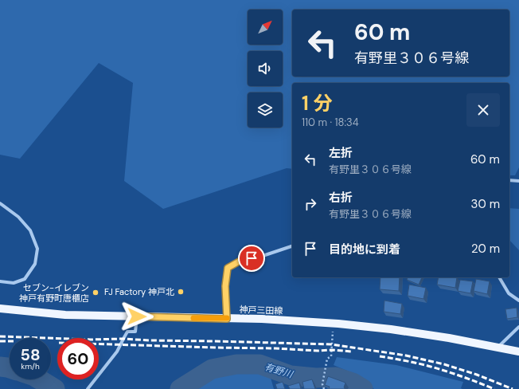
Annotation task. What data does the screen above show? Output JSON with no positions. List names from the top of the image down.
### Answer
{
  "streets": {
    "main road": ["神戸三田線"]
  },
  "water": ["有野川"],
  "places": ["FJ Factory 神戸北", "セブン-イレブン 神戸有野町唐櫃店"],
  "north": "top right",
  "page": {
    "turn": ["60 m", "有野里３０６号線"],
    "heading": ["1 分", "110 m · 18:34"],
    "list": [
      {
        "name": "左折",
        "note": "有野里３０６号線",
        "value": "60 m"
      },
      {
        "name": "右折",
        "note": "有野里３０６号線",
        "value": "30 m"
      },
      {
        "name": "目的地に到着",
        "value": "20 m"
      }
    ],
    "speed": "58 km/h",
    "limit": "60"
  }
}
